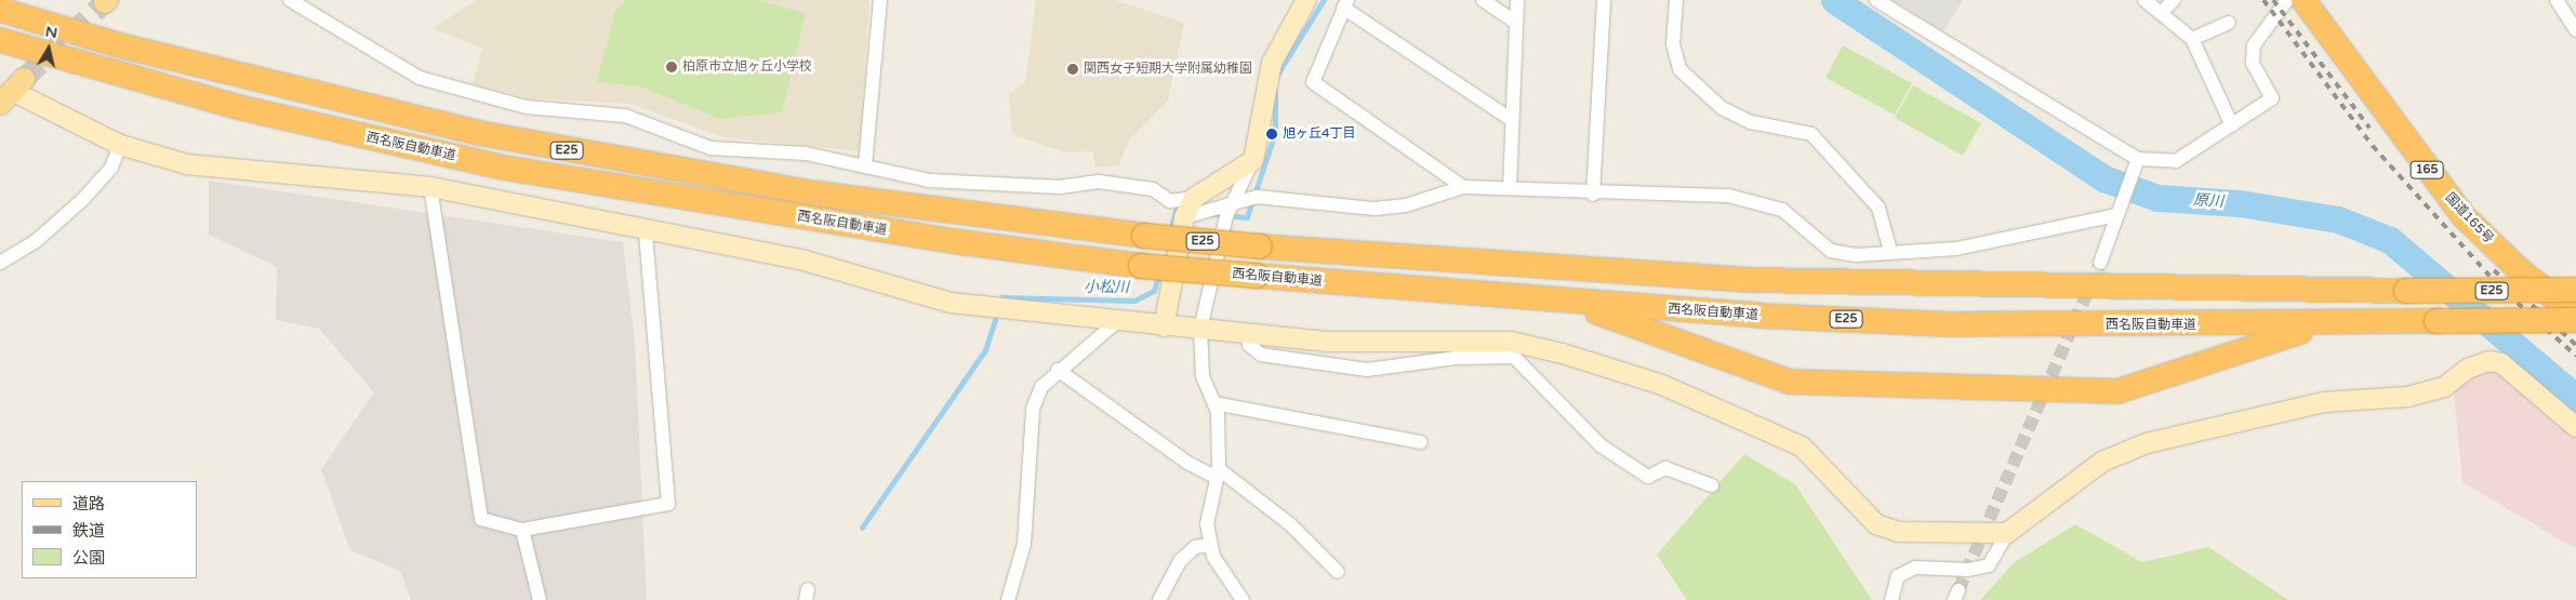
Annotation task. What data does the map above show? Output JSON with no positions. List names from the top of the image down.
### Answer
{
  "streets": {
    "highway": [
      "西名阪自動車道",
      "E25",
      "165",
      "国道165号"
    ]
  },
  "water": ["原川", "小松川"],
  "places": ["柏原市立旭ヶ丘小学校", "関西女子短期大学附属幼稚園", "旭ヶ丘4丁目"],
  "legend": ["道路", "鉄道", "公園"],
  "north": "top"
}
